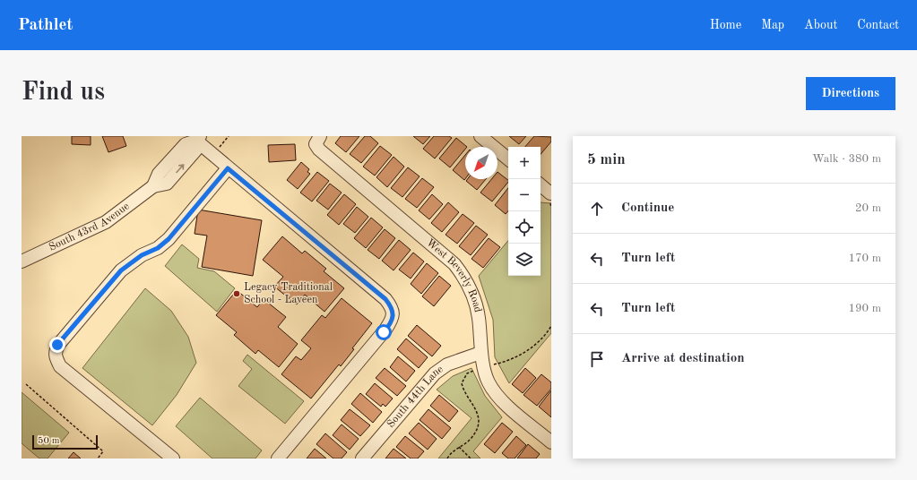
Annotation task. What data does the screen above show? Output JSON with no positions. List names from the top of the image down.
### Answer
{
  "streets": {
    "street": ["South 43rd Avenue", "West Beverly Road", "South 44th Lane"]
  },
  "crossings": [
    ["West Beverly Road", "South 44th Lane"]
  ],
  "places": ["Legacy Traditional School - Laveen"],
  "scale_bar": "50 m",
  "north": "bottom left",
  "page": {
    "header": "Pathlet",
    "nav": [
      "Home",
      "Map",
      "About",
      "Contact"
    ],
    "buttons": "Directions",
    "title": "Find us",
    "heading": ["5 min", "Walk · 380 m"],
    "map_buttons": ["+", "−"],
    "list": [
      ["Continue", "20 m"],
      ["Turn left", "170 m"],
      ["Turn left", "190 m"],
      "Arrive at destination"
    ],
    "scale": "50 m"
  }
}
